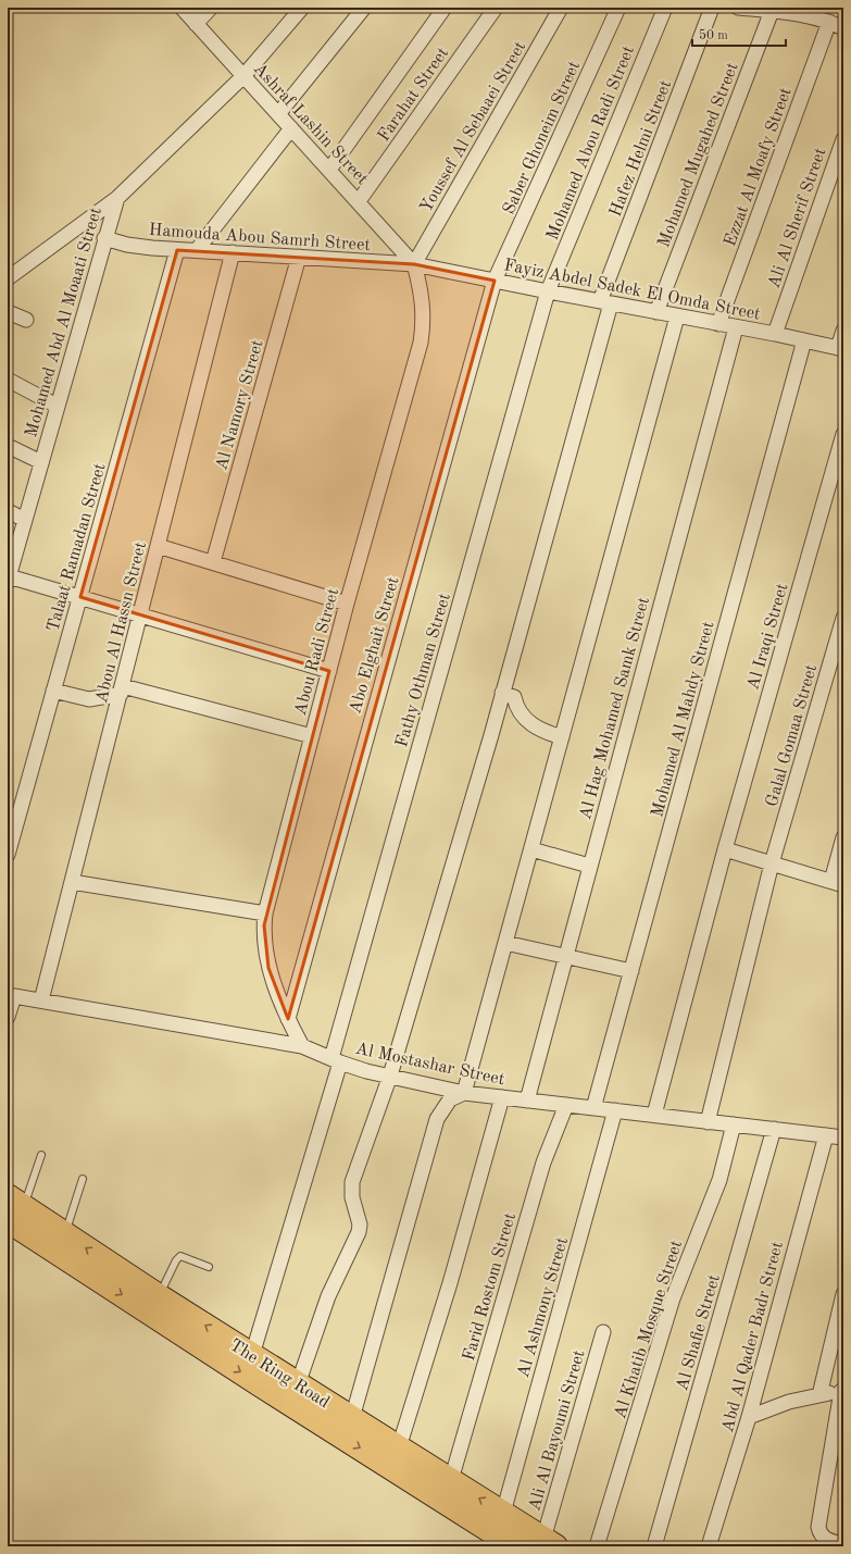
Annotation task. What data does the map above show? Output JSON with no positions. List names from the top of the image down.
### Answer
{
  "streets": {
    "highway": ["The Ring Road"],
    "street": [
      "Farahat Street",
      "Ashraf Lashin Street",
      "Youssef Al Sebaaei Street",
      "Saber Ghoneim Street",
      "Mohamed Abou Radi Street",
      "Hafez Helmi Street",
      "Mohamed Mugahed Street",
      "Ezzat Al Moafy Street",
      "Ali Al Sherif Street",
      "Hamouda Abou Samrh Street",
      "Fayiz Abdel Sadek El Omda Street",
      "Mohamed Abd Al Moaati Street",
      "Al Namory Street",
      "Talaat Ramadan Street",
      "Abou Al Hassn Street",
      "Al Iraqi Street",
      "Abo Elghait Street",
      "Abou Radi Street",
      "Fathy Othman Street",
      "Al Hag Mohamed Samk Street",
      "Mohamed Al Mahdy Street",
      "Galal Gomaa Street",
      "Al Mostashar Street",
      "Farid Rostom Street",
      "Al Ashmony Street",
      "Al Khatib Mosque Street",
      "Al Shafie Street",
      "Abd Al Qader Badr Street",
      "Ali Al Bayoumi Street"
    ]
  },
  "crossings": [
    ["Farahat Street", "Ashraf Lashin Street"],
    ["Ashraf Lashin Street", "Youssef Al Sebaaei Street"],
    ["Ashraf Lashin Street", "Hamouda Abou Samrh Street"],
    ["Ashraf Lashin Street", "Fayiz Abdel Sadek El Omda Street"],
    ["Ashraf Lashin Street", "Abou Radi Street"],
    ["Youssef Al Sebaaei Street", "Hamouda Abou Samrh Street"],
    ["Youssef Al Sebaaei Street", "Fayiz Abdel Sadek El Omda Street"],
    ["Youssef Al Sebaaei Street", "Abou Radi Street"],
    ["Saber Ghoneim Street", "Fayiz Abdel Sadek El Omda Street"],
    ["Saber Ghoneim Street", "Abo Elghait Street"],
    ["Mohamed Abou Radi Street", "Fayiz Abdel Sadek El Omda Street"],
    ["Mohamed Abou Radi Street", "Fathy Othman Street"],
    ["Hafez Helmi Street", "Fayiz Abdel Sadek El Omda Street"],
    ["Hafez Helmi Street", "Al Mostashar Street"],
    ["Hafez Helmi Street", "The Ring Road"],
    ["Mohamed Mugahed Street", "Fayiz Abdel Sadek El Omda Street"],
    ["Ezzat Al Moafy Street", "Fayiz Abdel Sadek El Omda Street"],
    ["Ali Al Sherif Street", "Fayiz Abdel Sadek El Omda Street"],
    ["Hamouda Abou Samrh Street", "Fayiz Abdel Sadek El Omda Street"],
    ["Hamouda Abou Samrh Street", "Mohamed Abd Al Moaati Street"],
    ["Hamouda Abou Samrh Street", "Al Namory Street"],
    ["Hamouda Abou Samrh Street", "Talaat Ramadan Street"],
    ["Hamouda Abou Samrh Street", "Abou Al Hassn Street"],
    ["Hamouda Abou Samrh Street", "Abou Radi Street"],
    ["Fayiz Abdel Sadek El Omda Street", "Abo Elghait Street"],
    ["Fayiz Abdel Sadek El Omda Street", "Abou Radi Street"],
    ["Fayiz Abdel Sadek El Omda Street", "Fathy Othman Street"],
    ["Fayiz Abdel Sadek El Omda Street", "Al Hag Mohamed Samk Street"],
    ["Fayiz Abdel Sadek El Omda Street", "Mohamed Al Mahdy Street"],
    ["Abou Al Hassn Street", "Al Mostashar Street"],
    ["Al Iraqi Street", "Al Mostashar Street"],
    ["Abo Elghait Street", "Abou Radi Street"],
    ["Abou Radi Street", "Al Mostashar Street"],
    ["Fathy Othman Street", "Al Mostashar Street"],
    ["Fathy Othman Street", "The Ring Road"],
    ["Al Hag Mohamed Samk Street", "Al Mostashar Street"],
    ["Mohamed Al Mahdy Street", "Al Mostashar Street"],
    ["Galal Gomaa Street", "Al Mostashar Street"],
    ["Al Mostashar Street", "Farid Rostom Street"],
    ["Al Mostashar Street", "Al Ashmony Street"],
    ["Al Mostashar Street", "Al Khatib Mosque Street"],
    ["Al Mostashar Street", "Al Shafie Street"],
    ["Al Mostashar Street", "Abd Al Qader Badr Street"],
    ["Farid Rostom Street", "The Ring Road"],
    ["Al Ashmony Street", "The Ring Road"],
    ["The Ring Road", "Ali Al Bayoumi Street"]
  ],
  "scale_bar": "50 m"
}
